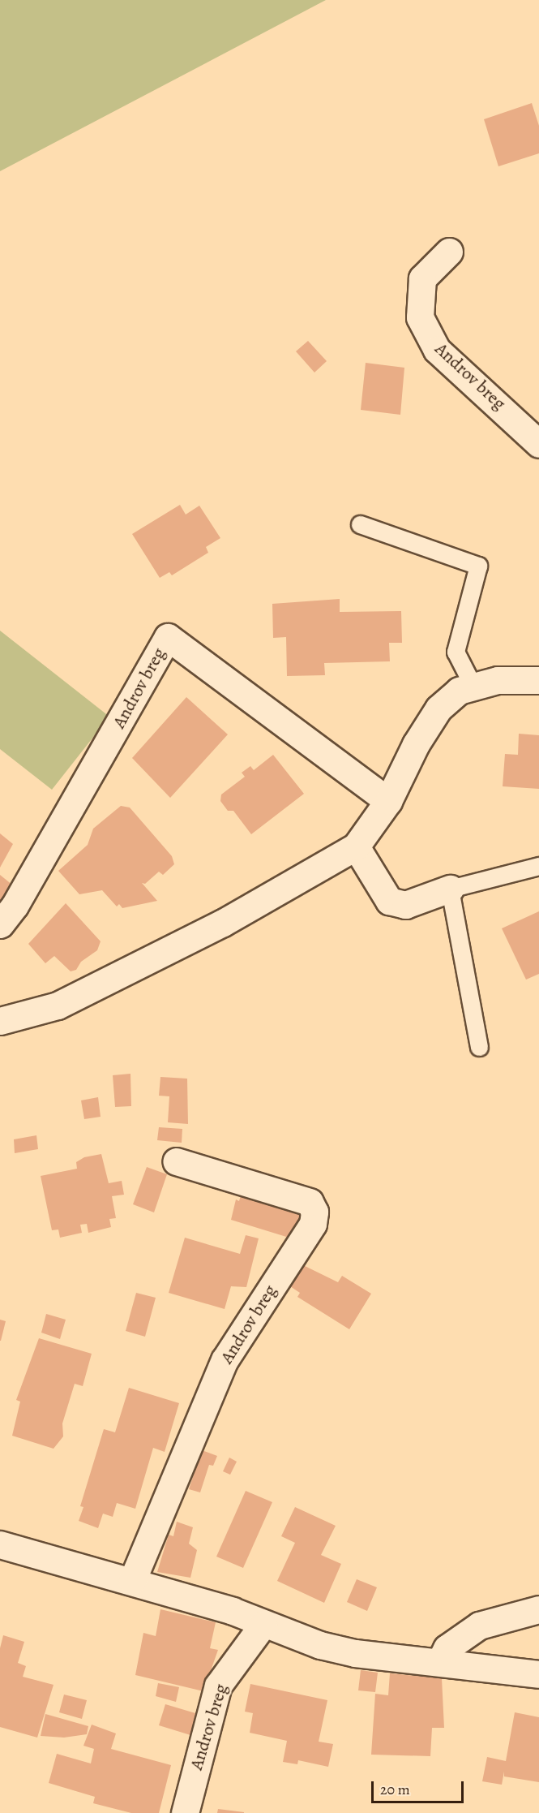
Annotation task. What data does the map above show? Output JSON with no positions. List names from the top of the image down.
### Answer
{
  "streets": {
    "street": ["Androv breg"]
  },
  "scale_bar": "20 m"
}
